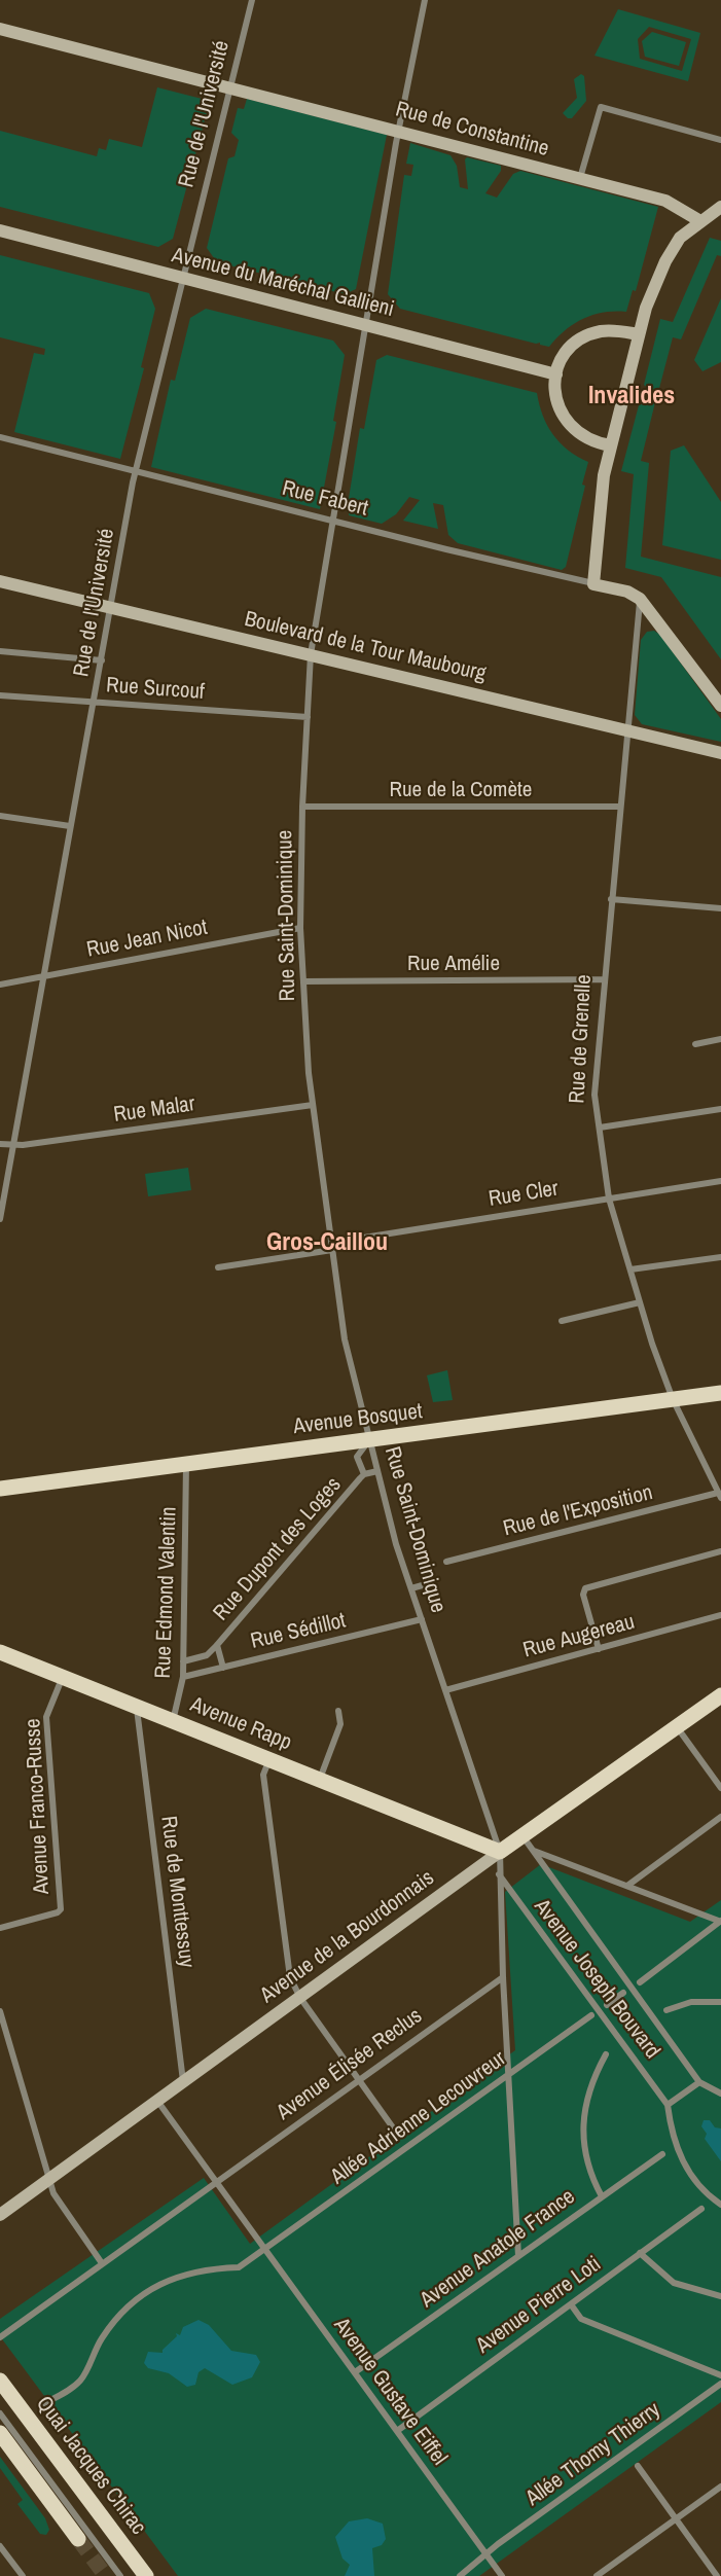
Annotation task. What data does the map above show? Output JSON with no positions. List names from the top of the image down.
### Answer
{
  "streets": {
    "main road": [
      "Rue de Constantine",
      "Avenue du Maréchal Gallieni",
      "Rue Fabert",
      "Boulevard de la Tour Maubourg",
      "Avenue Bosquet",
      "Avenue Rapp",
      "Avenue de la Bourdonnais",
      "Quai Jacques Chirac"
    ],
    "street": [
      "Rue de l'Université",
      "Rue Surcouf",
      "Rue de la Comète",
      "Rue Saint-Dominique",
      "Rue Jean Nicot",
      "Rue Amélie",
      "Rue de Grenelle",
      "Rue Malar",
      "Rue Cler",
      "Rue de l'Exposition",
      "Rue Dupont des Loges",
      "Rue Edmond Valentin",
      "Rue Sédillot",
      "Rue Augereau",
      "Avenue Franco-Russe",
      "Rue de Monttessuy",
      "Avenue Joseph Bouvard",
      "Avenue Élisée Reclus",
      "Allée Adrienne Lecouvreur",
      "Avenue Anatole France",
      "Avenue Pierre Loti",
      "Avenue Gustave Eiffel",
      "Allée Thomy Thierry"
    ]
  },
  "crossings": [
    ["Rue de l'Université", "Rue de Constantine"],
    ["Rue de l'Université", "Avenue du Maréchal Gallieni"],
    ["Rue de l'Université", "Rue Fabert"],
    ["Rue de l'Université", "Boulevard de la Tour Maubourg"],
    ["Rue de l'Université", "Rue Surcouf"],
    ["Rue de l'Université", "Rue Jean Nicot"],
    ["Rue de l'Université", "Rue Malar"],
    ["Rue de Constantine", "Rue Saint-Dominique"],
    ["Avenue du Maréchal Gallieni", "Rue Saint-Dominique"],
    ["Rue Fabert", "Rue Saint-Dominique"],
    ["Rue Fabert", "Rue de Grenelle"],
    ["Boulevard de la Tour Maubourg", "Rue Saint-Dominique"],
    ["Boulevard de la Tour Maubourg", "Rue de Grenelle"],
    ["Rue Surcouf", "Rue Saint-Dominique"],
    ["Rue de la Comète", "Rue Saint-Dominique"],
    ["Rue de la Comète", "Rue de Grenelle"],
    ["Rue Saint-Dominique", "Rue Jean Nicot"],
    ["Rue Saint-Dominique", "Rue Amélie"],
    ["Rue Saint-Dominique", "Rue Malar"],
    ["Rue Saint-Dominique", "Rue Cler"],
    ["Rue Saint-Dominique", "Avenue Bosquet"],
    ["Rue Saint-Dominique", "Rue Dupont des Loges"],
    ["Rue Saint-Dominique", "Rue Sédillot"],
    ["Rue Saint-Dominique", "Rue Augereau"],
    ["Rue Saint-Dominique", "Avenue Rapp"],
    ["Rue Saint-Dominique", "Avenue de la Bourdonnais"],
    ["Rue Amélie", "Rue de Grenelle"],
    ["Rue de Grenelle", "Rue Cler"],
    ["Rue de Grenelle", "Avenue Bosquet"],
    ["Rue de Grenelle", "Rue de l'Exposition"],
    ["Avenue Bosquet", "Rue Dupont des Loges"],
    ["Avenue Bosquet", "Rue Edmond Valentin"],
    ["Rue Edmond Valentin", "Rue Sédillot"],
    ["Rue Edmond Valentin", "Avenue Rapp"],
    ["Avenue Rapp", "Avenue Franco-Russe"],
    ["Avenue Rapp", "Rue de Monttessuy"],
    ["Avenue Rapp", "Avenue de la Bourdonnais"],
    ["Rue de Monttessuy", "Avenue de la Bourdonnais"],
    ["Avenue de la Bourdonnais", "Avenue Joseph Bouvard"],
    ["Avenue de la Bourdonnais", "Avenue Gustave Eiffel"],
    ["Avenue Élisée Reclus", "Avenue Gustave Eiffel"],
    ["Allée Adrienne Lecouvreur", "Avenue Gustave Eiffel"],
    ["Avenue Anatole France", "Avenue Gustave Eiffel"],
    ["Avenue Pierre Loti", "Avenue Gustave Eiffel"],
    ["Avenue Gustave Eiffel", "Allée Thomy Thierry"]
  ],
  "districts": ["Invalides", "Gros-Caillou"]
}
